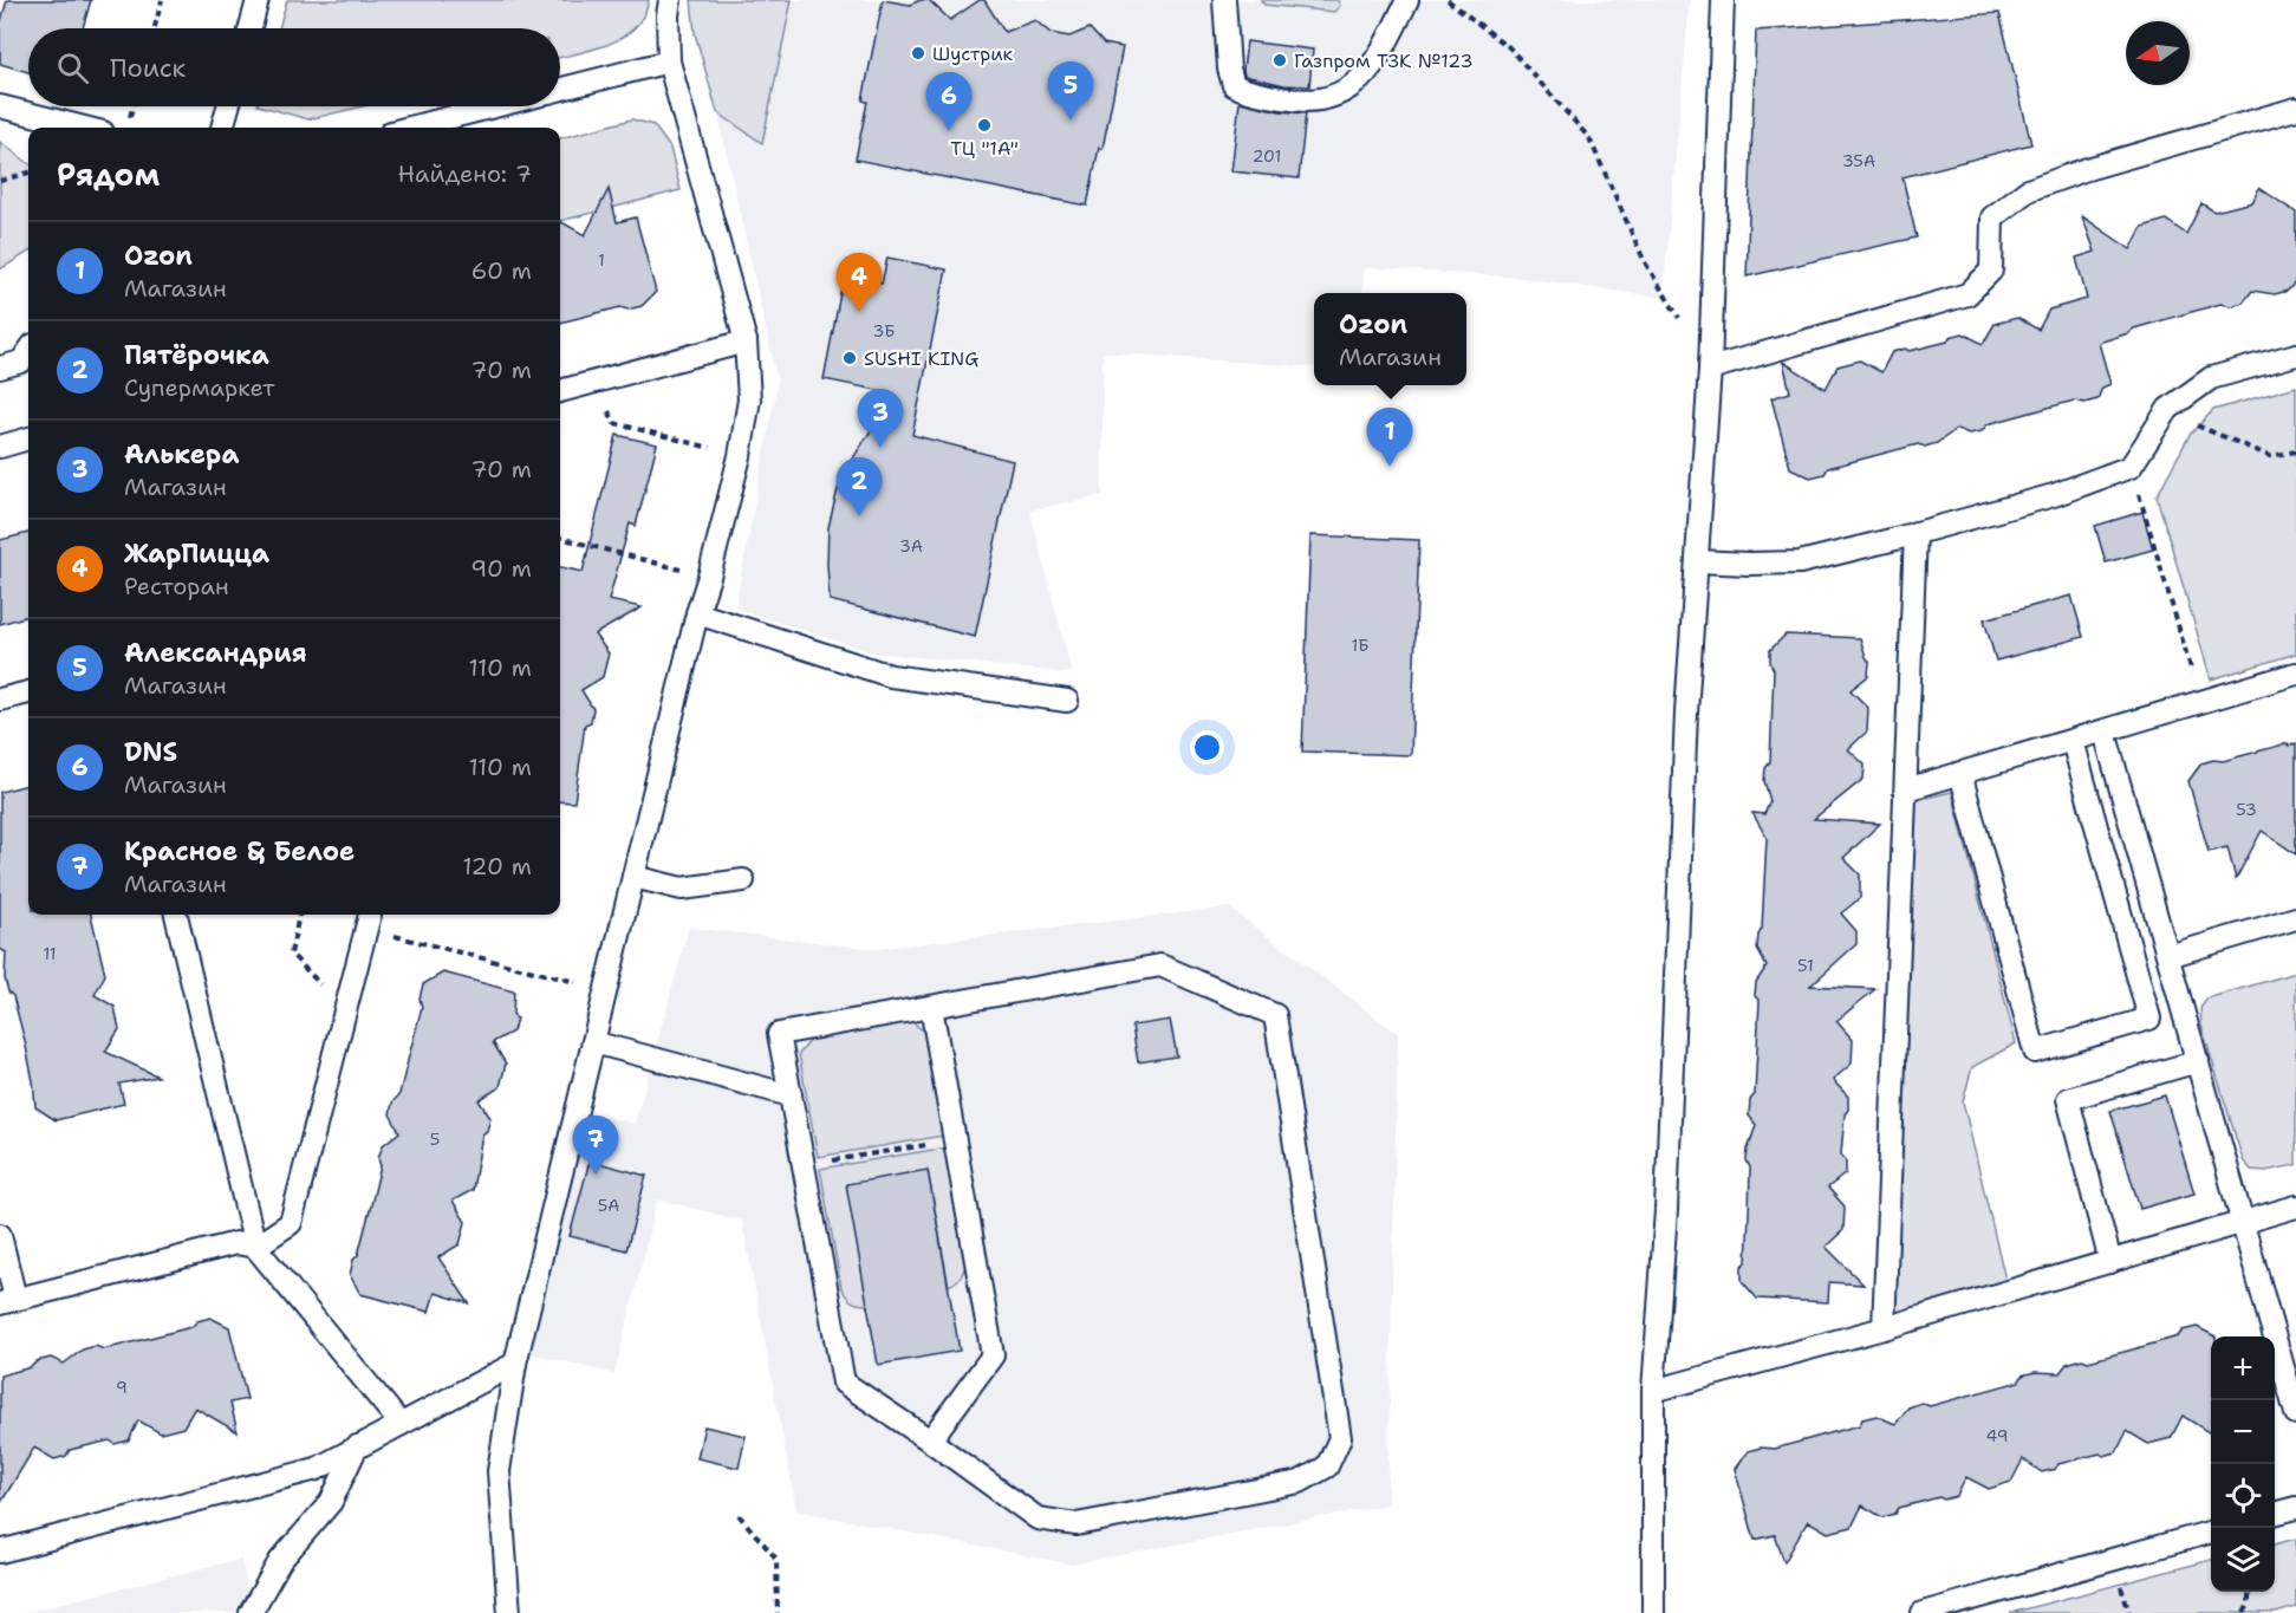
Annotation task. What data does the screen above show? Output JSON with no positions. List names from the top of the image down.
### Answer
{
  "places": [
    "Шустрик",
    "Газпром ТЗК №123",
    "ТЦ \"1А\"",
    "SUSHI KING"
  ],
  "house_numbers": [
    "201",
    "35А",
    "1",
    "3Б",
    "3А",
    "1Б",
    "53",
    "11",
    "51",
    "5",
    "5А",
    "9",
    "49"
  ],
  "north": "left",
  "page": {
    "search": "Поиск",
    "pins": [
      "5",
      "6",
      "4",
      "3",
      "1",
      "2",
      "7"
    ],
    "heading": ["Рядом", "Найдено: 7"],
    "list": [
      {
        "mark": "1",
        "name": "Ozon",
        "note": "Магазин",
        "value": "60 m"
      },
      {
        "mark": "2",
        "name": "Пятёрочка",
        "note": "Супермаркет",
        "value": "70 m"
      },
      {
        "mark": "3",
        "name": "Алькера",
        "note": "Магазин",
        "value": "70 m"
      },
      {
        "mark": "4",
        "name": "ЖарПицца",
        "note": "Ресторан",
        "value": "90 m"
      },
      {
        "mark": "5",
        "name": "Александрия",
        "note": "Магазин",
        "value": "110 m"
      },
      {
        "mark": "6",
        "name": "DNS",
        "note": "Магазин",
        "value": "110 m"
      },
      {
        "mark": "7",
        "name": "Красное & Белое",
        "note": "Магазин",
        "value": "120 m"
      }
    ],
    "popup": ["Ozon", "Магазин"],
    "map_buttons": ["+", "−"]
  }
}
